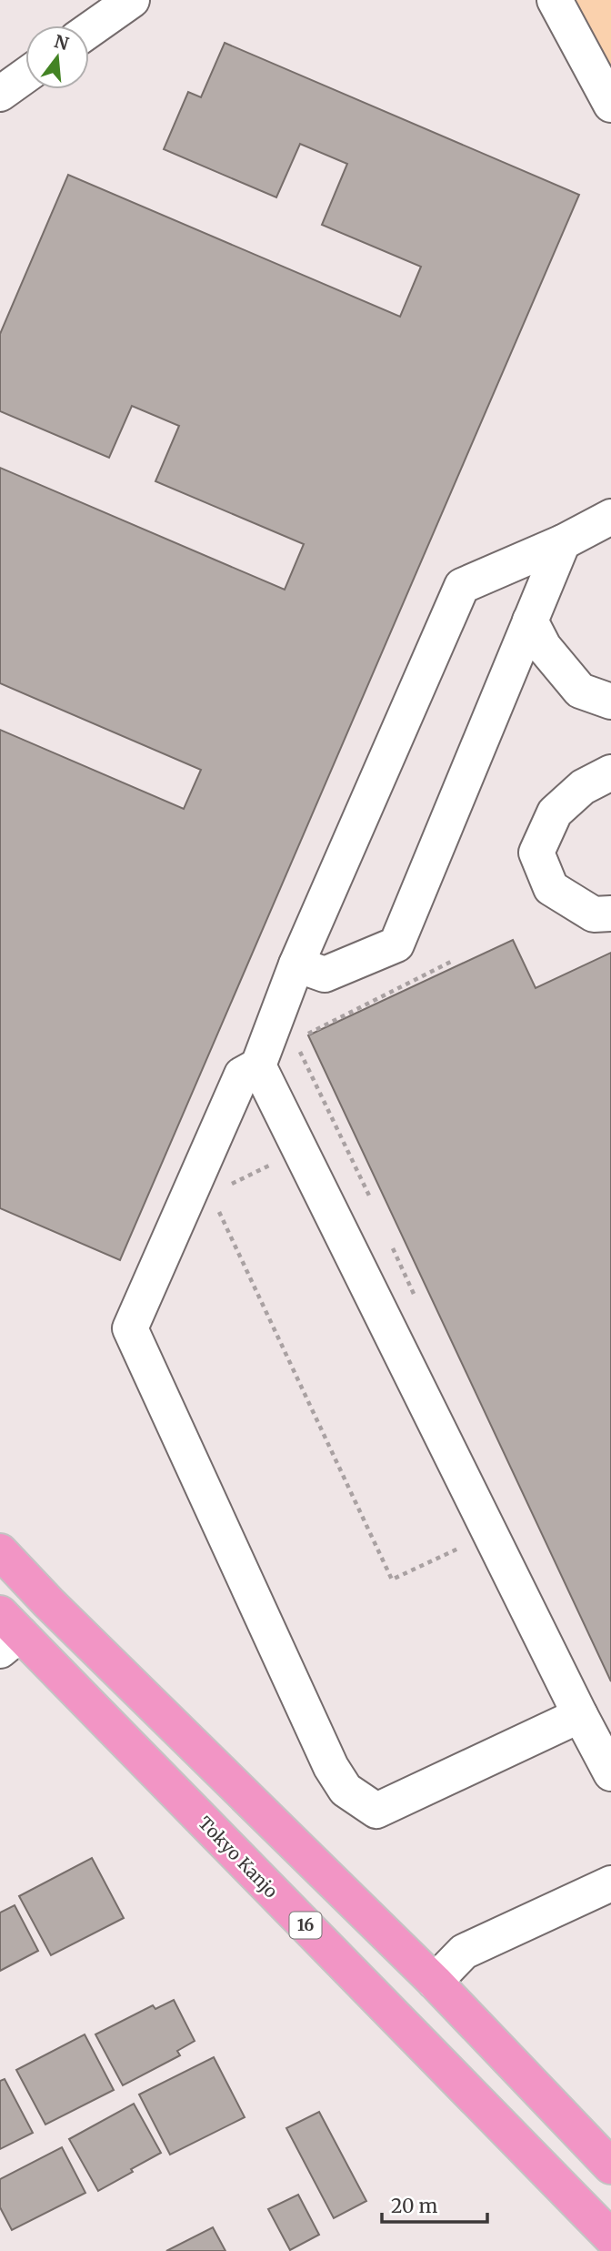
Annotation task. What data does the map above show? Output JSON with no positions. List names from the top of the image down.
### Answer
{
  "streets": {
    "highway": ["Tokyo Kanjo", "16"]
  },
  "scale_bar": "20 m",
  "north": "top"
}
